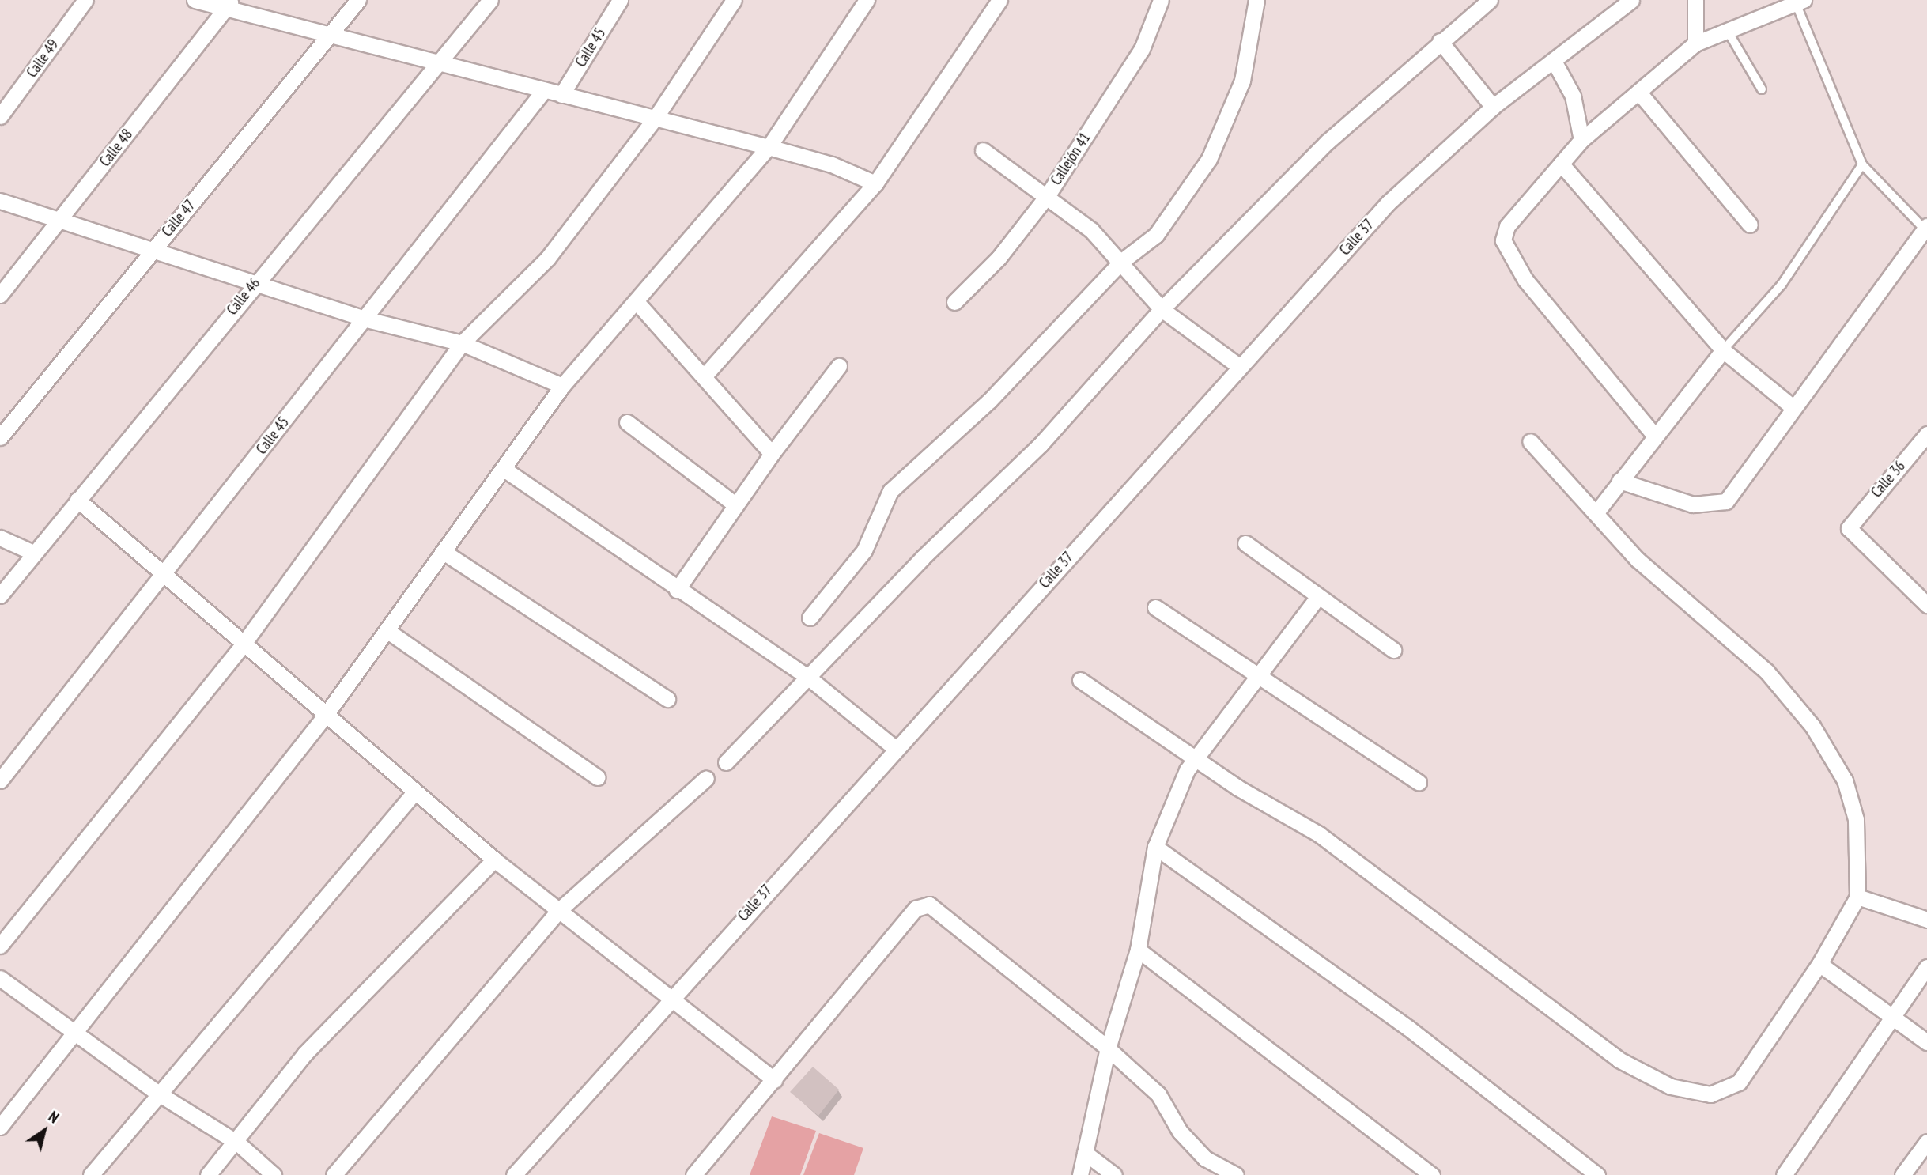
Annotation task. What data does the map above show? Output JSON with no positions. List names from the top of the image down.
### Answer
{
  "streets": {
    "street": [
      "Calle 45",
      "Calle 49",
      "Calle 48",
      "Callejón 41",
      "Calle 47",
      "Calle 37",
      "Calle 46",
      "Calle 36"
    ]
  },
  "north": "top right"
}
